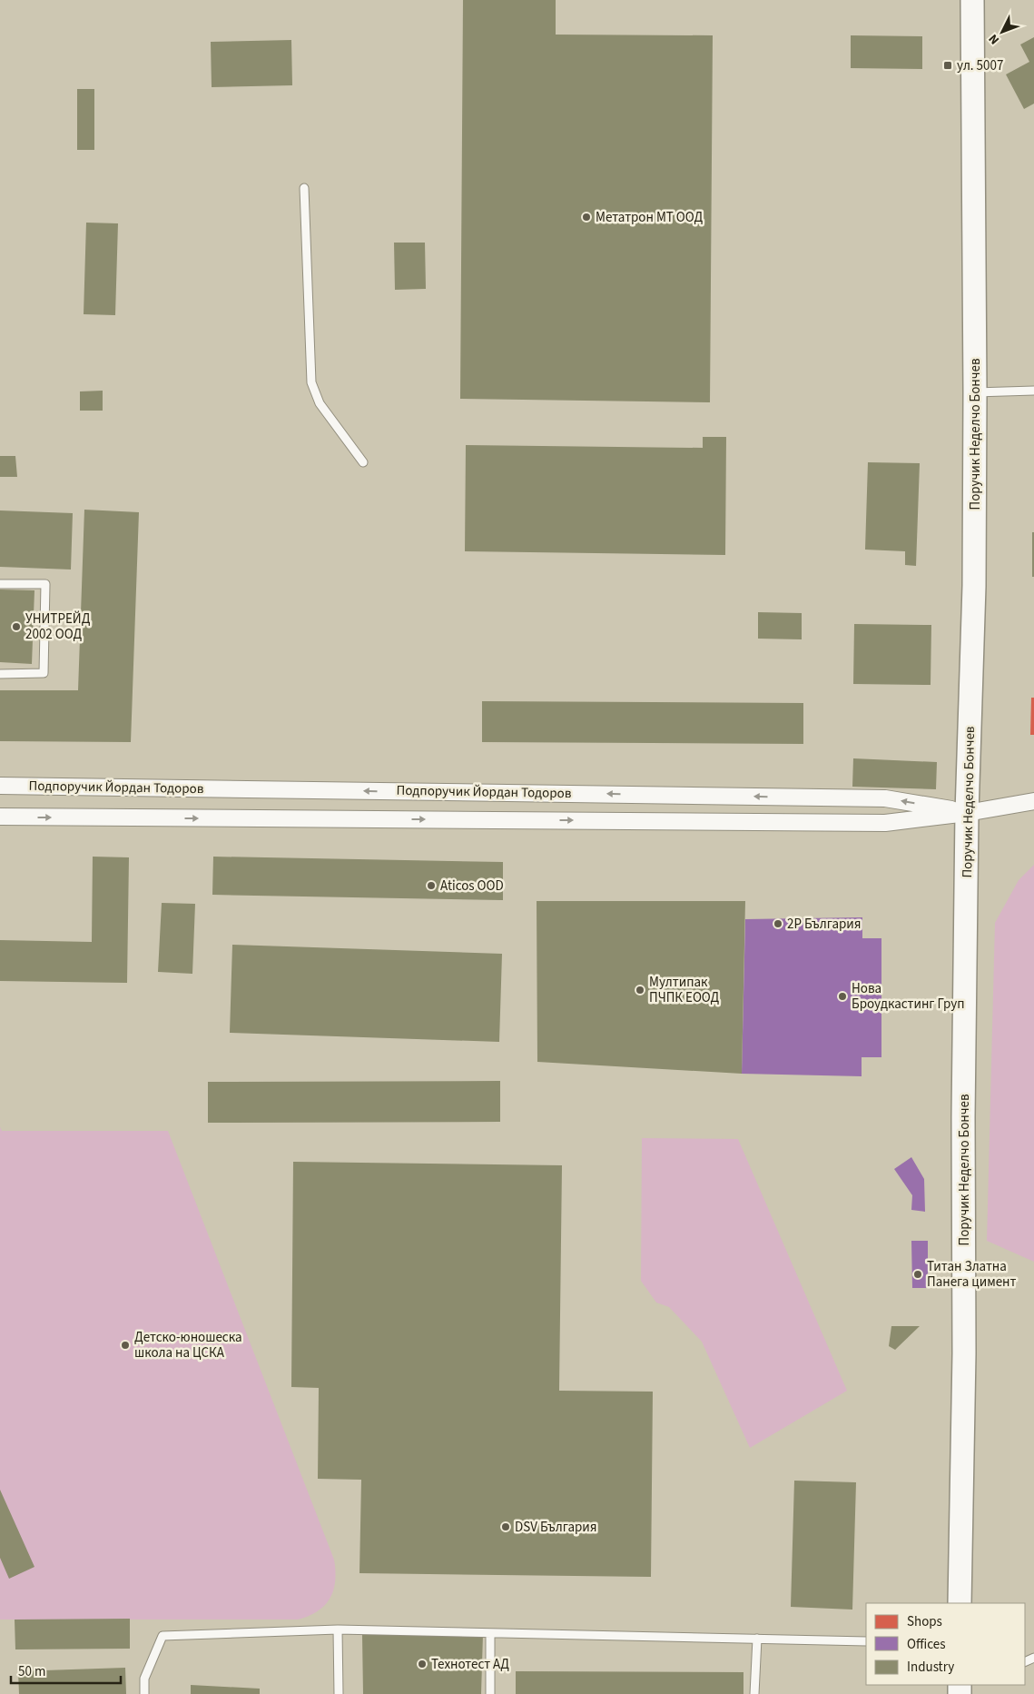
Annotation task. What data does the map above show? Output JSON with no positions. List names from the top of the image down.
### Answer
{
  "streets": {
    "street": ["Поручик Неделчо Бончев", "Подпоручик Йордан Тодоров"]
  },
  "crossings": [
    ["Поручик Неделчо Бончев", "Подпоручик Йордан Тодоров"]
  ],
  "places": {
    "transit": ["ул. 5007"],
    "other": [
      "Метатрон МТ ООД",
      "УНИТРЕЙД 2002 ООД",
      "Aticos OOD",
      "2Р България",
      "Мултипак ПЧПК ЕООД",
      "Нова Броудкастинг Груп",
      "Титан Златна Панега цимент",
      "Детско-юношеска школа на ЦСКА",
      "DSV България",
      "Технотест АД"
    ]
  },
  "legend": ["Shops", "Offices", "Industry"],
  "scale_bar": "50 m",
  "north": "bottom left"
}
